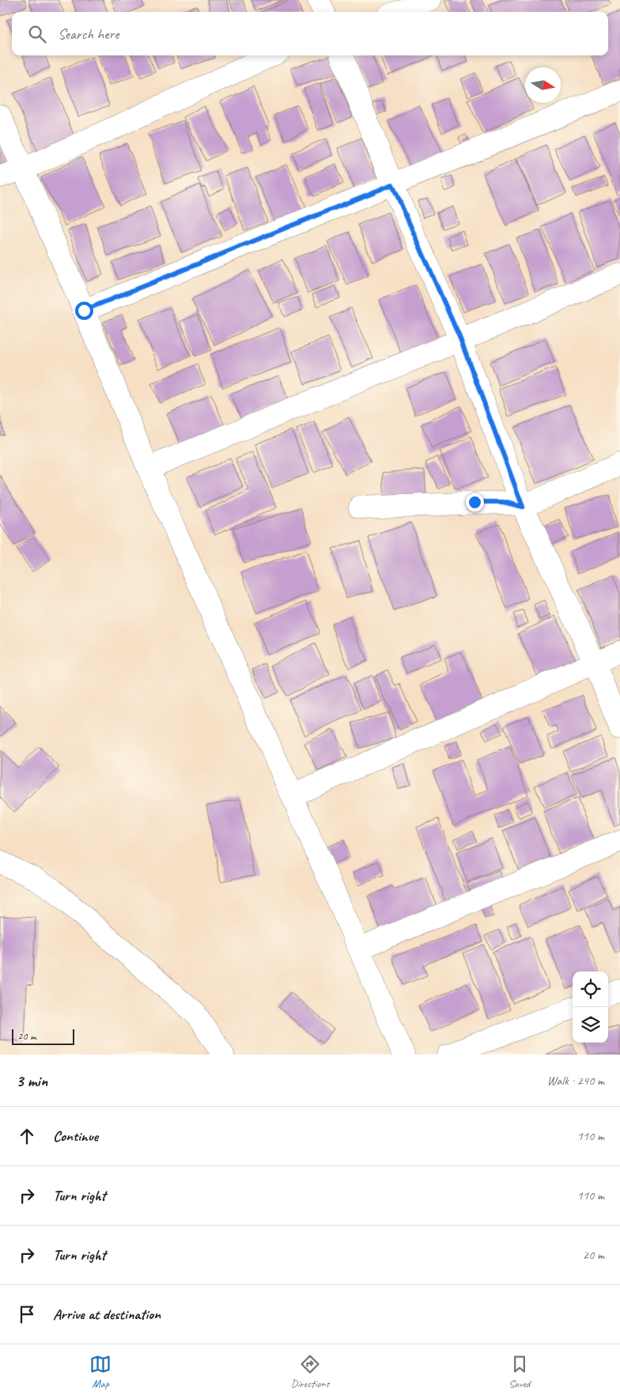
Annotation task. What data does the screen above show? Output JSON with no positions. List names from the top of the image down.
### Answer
{
  "scale_bar": "20 m",
  "north": "right",
  "page": {
    "search": "Search here",
    "scale": "20 m",
    "heading": ["3 min", "Walk · 240 m"],
    "list": [
      ["Continue", "110 m"],
      ["Turn right", "110 m"],
      ["Turn right", "20 m"],
      "Arrive at destination"
    ],
    "nav": ["Map", "Directions", "Saved"]
  }
}
